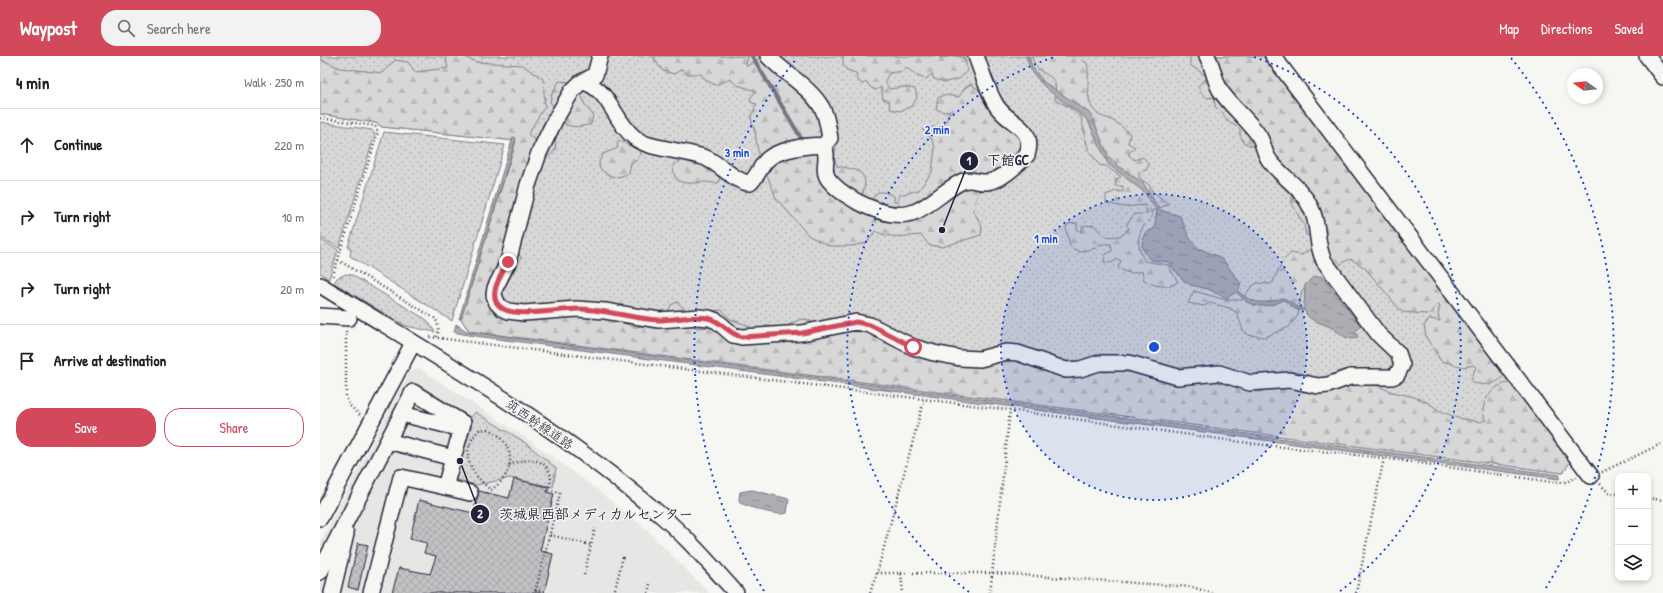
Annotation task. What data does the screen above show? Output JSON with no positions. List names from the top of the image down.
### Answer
{
  "streets": {
    "street": ["筑西幹線道路"]
  },
  "places": ["下館GC", "茨城県西部メディカルセンター"],
  "north": "left",
  "page": {
    "header": "Waypost",
    "search": "Search here",
    "nav": ["Map", "Directions", "Saved"],
    "heading": ["4 min", "Walk · 250 m"],
    "list": [
      ["Continue", "220 m"],
      ["Turn right", "10 m"],
      ["Turn right", "20 m"],
      "Arrive at destination"
    ],
    "buttons": ["Save", "Share"],
    "map_buttons": ["+", "−"]
  },
  "rings": ["2 min", "3 min", "1 min"]
}
